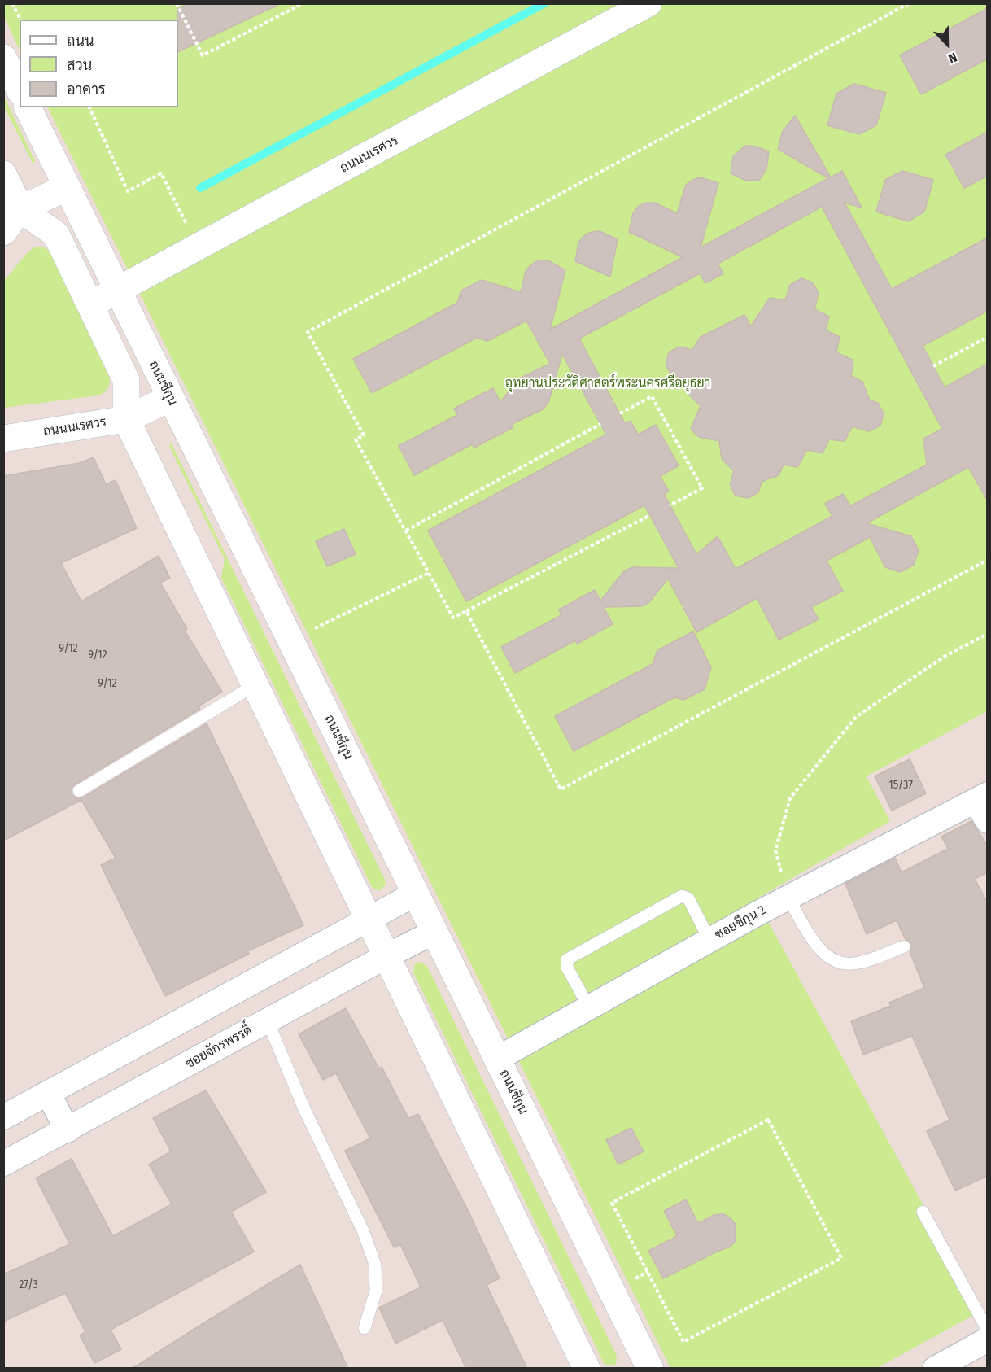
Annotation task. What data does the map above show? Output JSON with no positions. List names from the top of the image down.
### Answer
{
  "streets": {
    "main road": ["ถนนนเรศวร", "ถนนชีกุน"],
    "street": ["ซอยชีกุน 2", "ซอยจักรพรรดิ์"]
  },
  "crossings": [
    ["ถนนนเรศวร", "ถนนชีกุน"],
    ["ถนนชีกุน", "ซอยชีกุน 2"],
    ["ถนนชีกุน", "ซอยจักรพรรดิ์"]
  ],
  "parks": ["อุทยานประวัติศาสตร์พระนครศรีอยุธยา"],
  "house_numbers": [
    "9/12",
    "9/12",
    "9/12",
    "15/37",
    "27/3"
  ],
  "legend": ["ถนน", "สวน", "อาคาร"],
  "north": "bottom"
}
